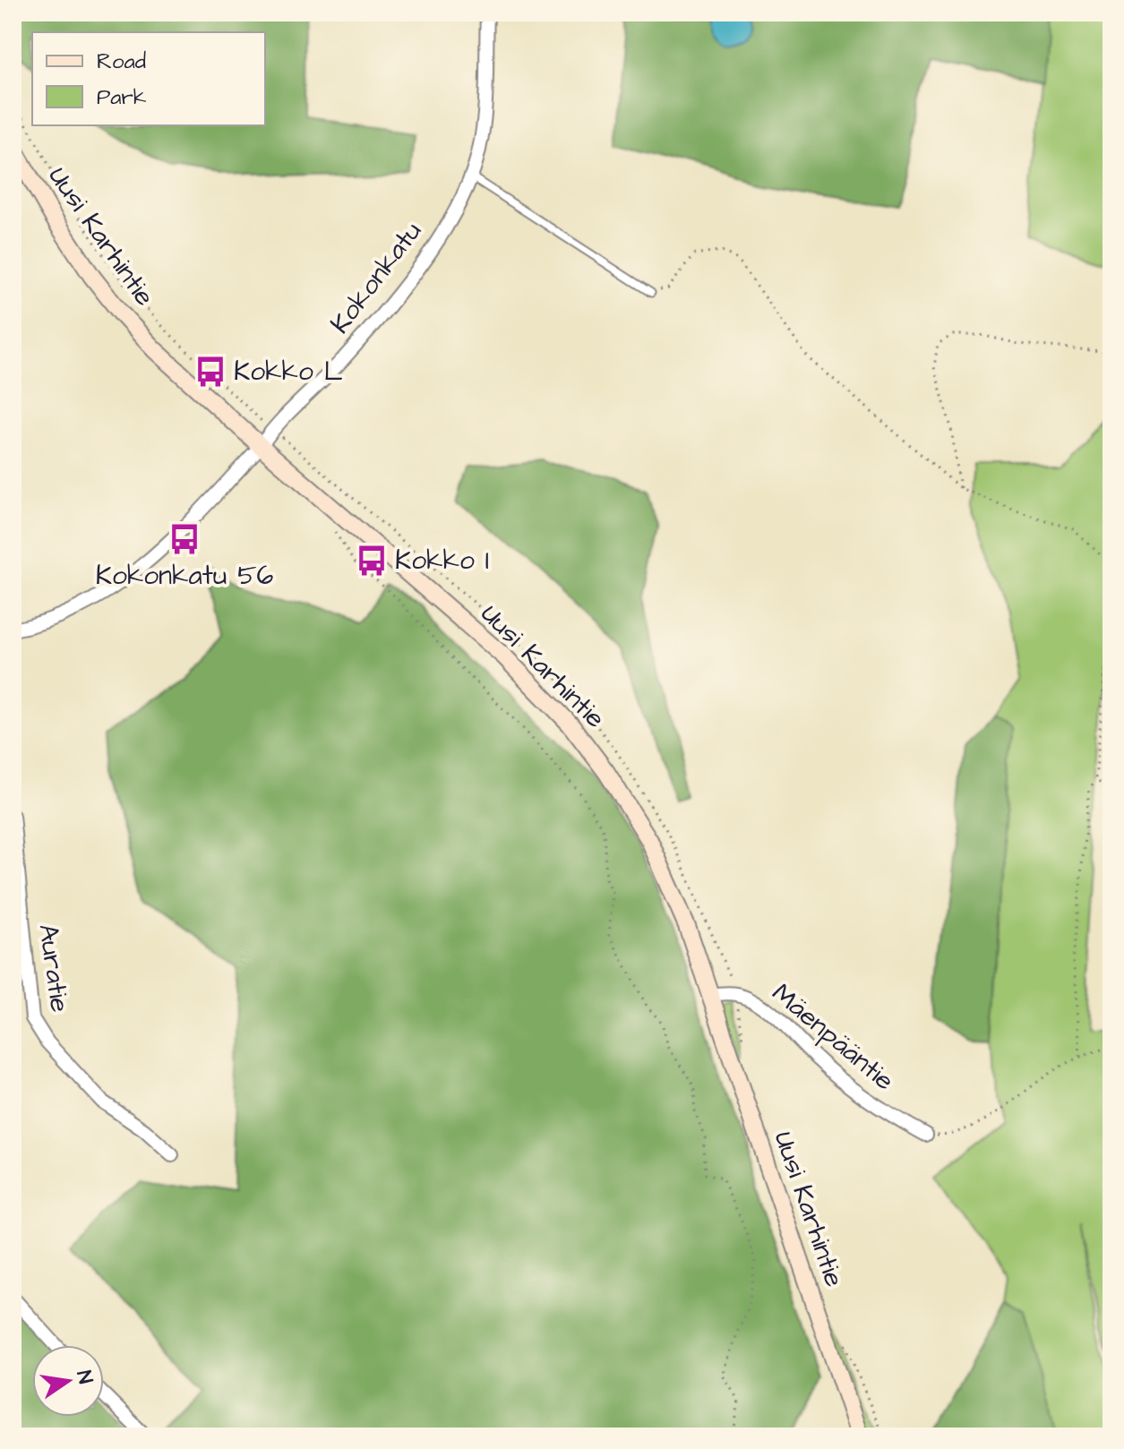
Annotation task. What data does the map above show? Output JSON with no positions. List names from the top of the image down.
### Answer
{
  "streets": {
    "street": [
      "Uusi Karhintie",
      "Kokonkatu",
      "Auratie",
      "Mäenpääntie"
    ]
  },
  "crossings": [
    ["Uusi Karhintie", "Kokonkatu"],
    ["Uusi Karhintie", "Mäenpääntie"]
  ],
  "places": {
    "bus stop": ["Kokko L", "Kokonkatu 56", "Kokko I"]
  },
  "legend": ["Road", "Park"],
  "north": "right"
}
